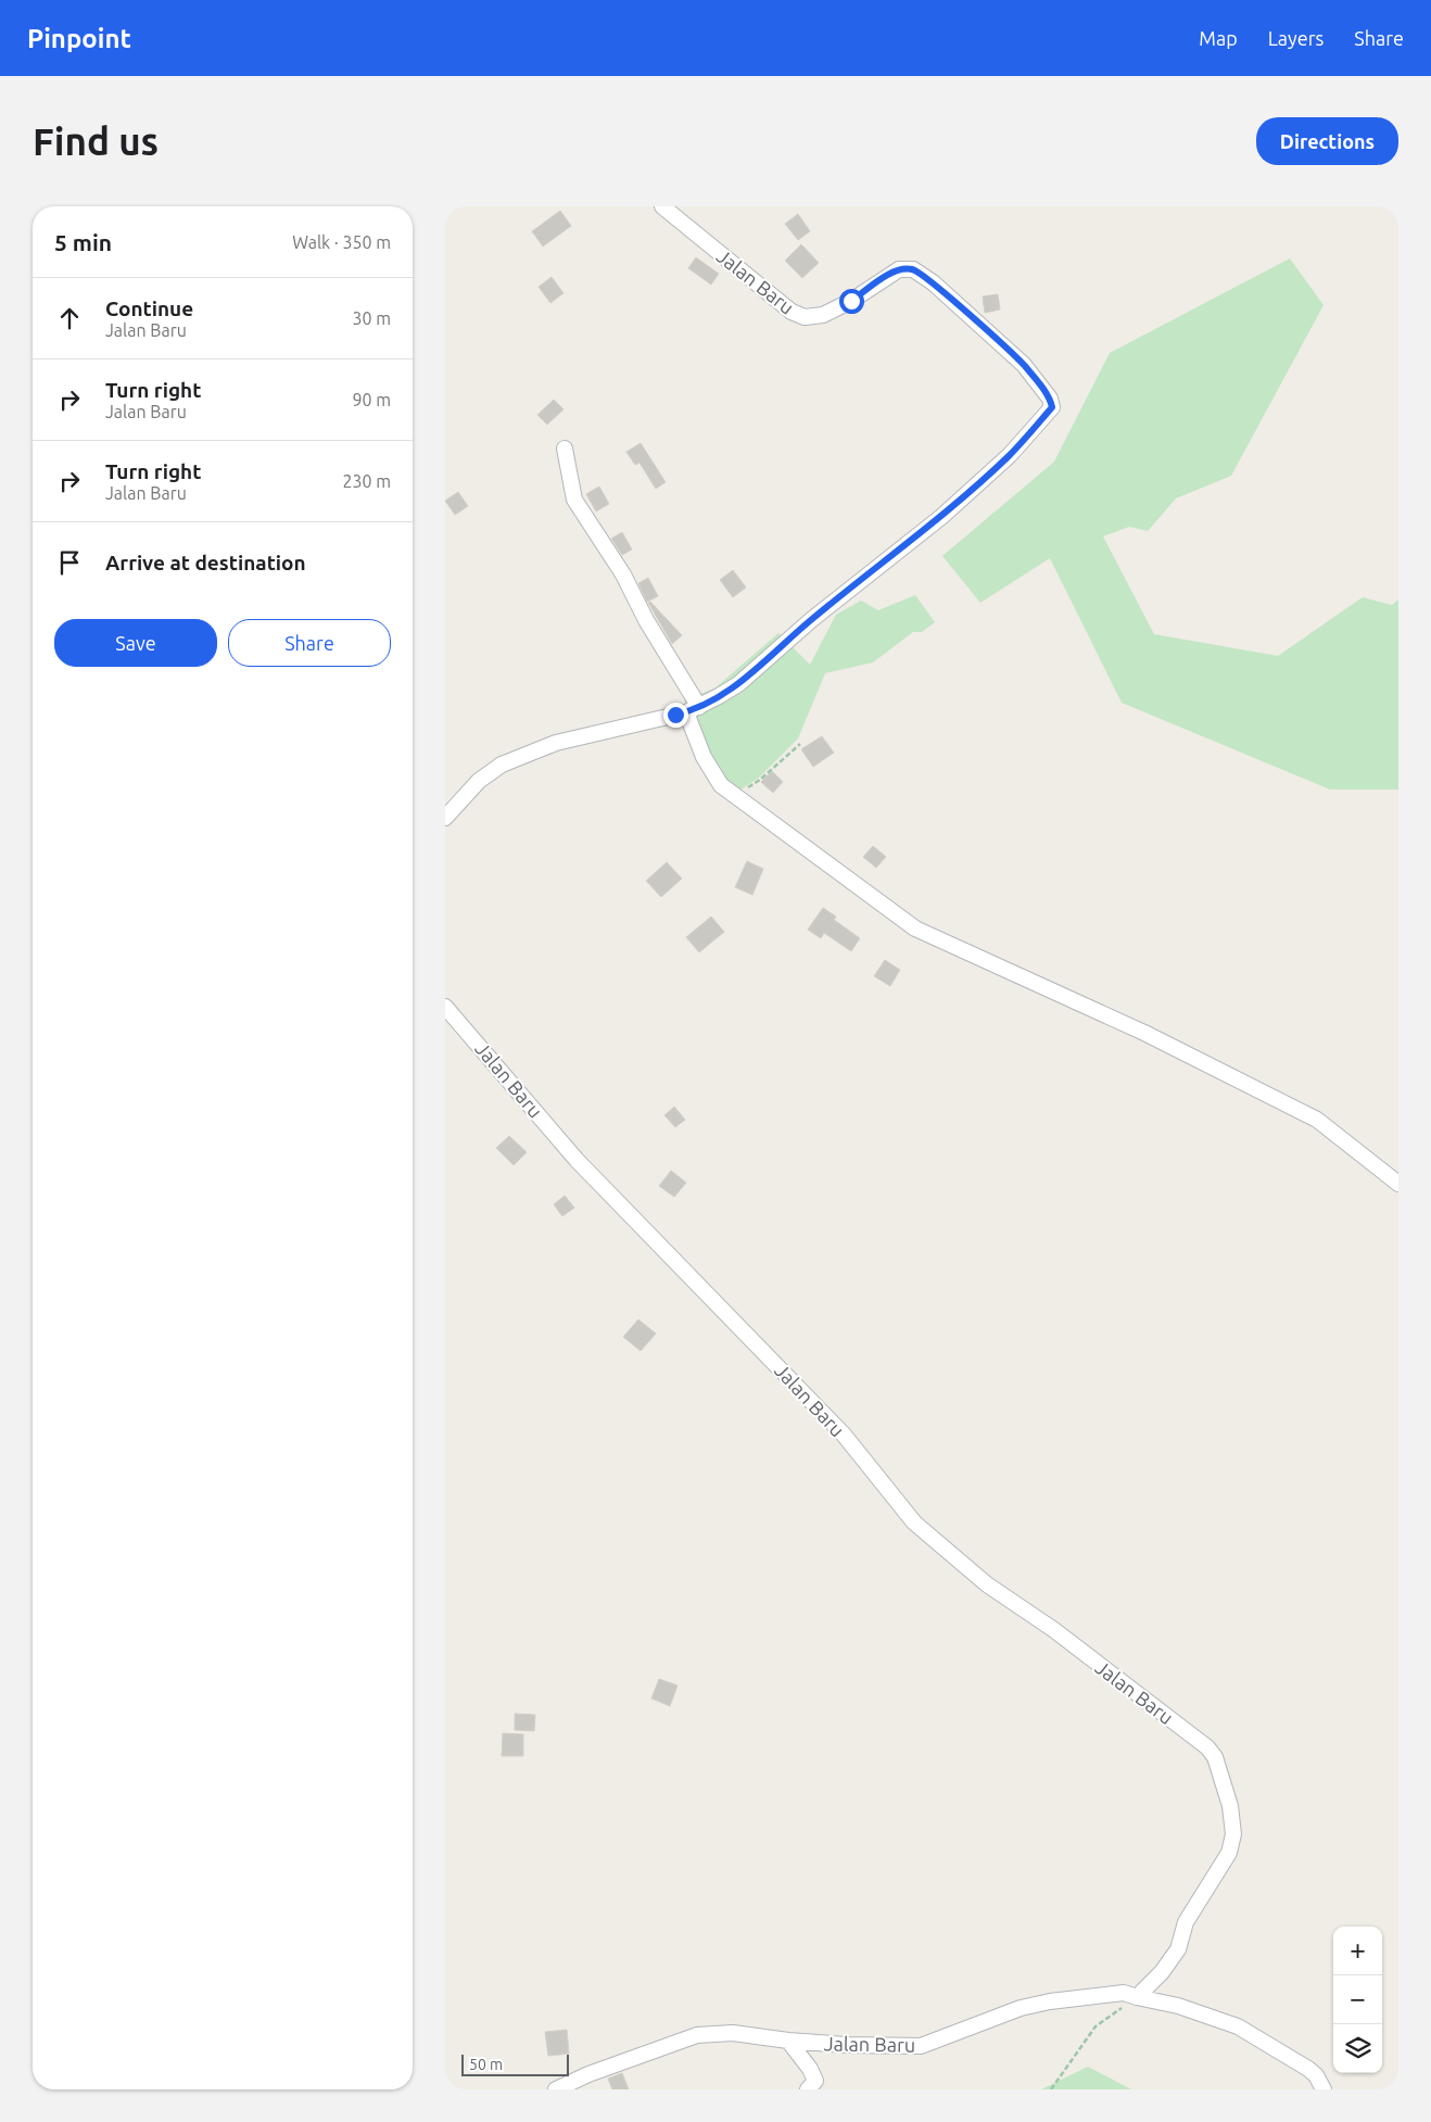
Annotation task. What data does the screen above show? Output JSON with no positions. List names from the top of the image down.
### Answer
{
  "streets": {
    "street": ["Jalan Baru"]
  },
  "scale_bar": "50 m",
  "page": {
    "header": "Pinpoint",
    "nav": ["Map", "Layers", "Share"],
    "buttons": [
      "Directions",
      ["Save", "Share"]
    ],
    "title": "Find us",
    "heading": ["5 min", "Walk · 350 m"],
    "list": [
      ["Continue", "Jalan Baru", "30 m"],
      ["Turn right", "Jalan Baru", "90 m"],
      ["Turn right", "Jalan Baru", "230 m"],
      "Arrive at destination"
    ],
    "map_buttons": ["+", "−"],
    "scale": "50 m"
  }
}
